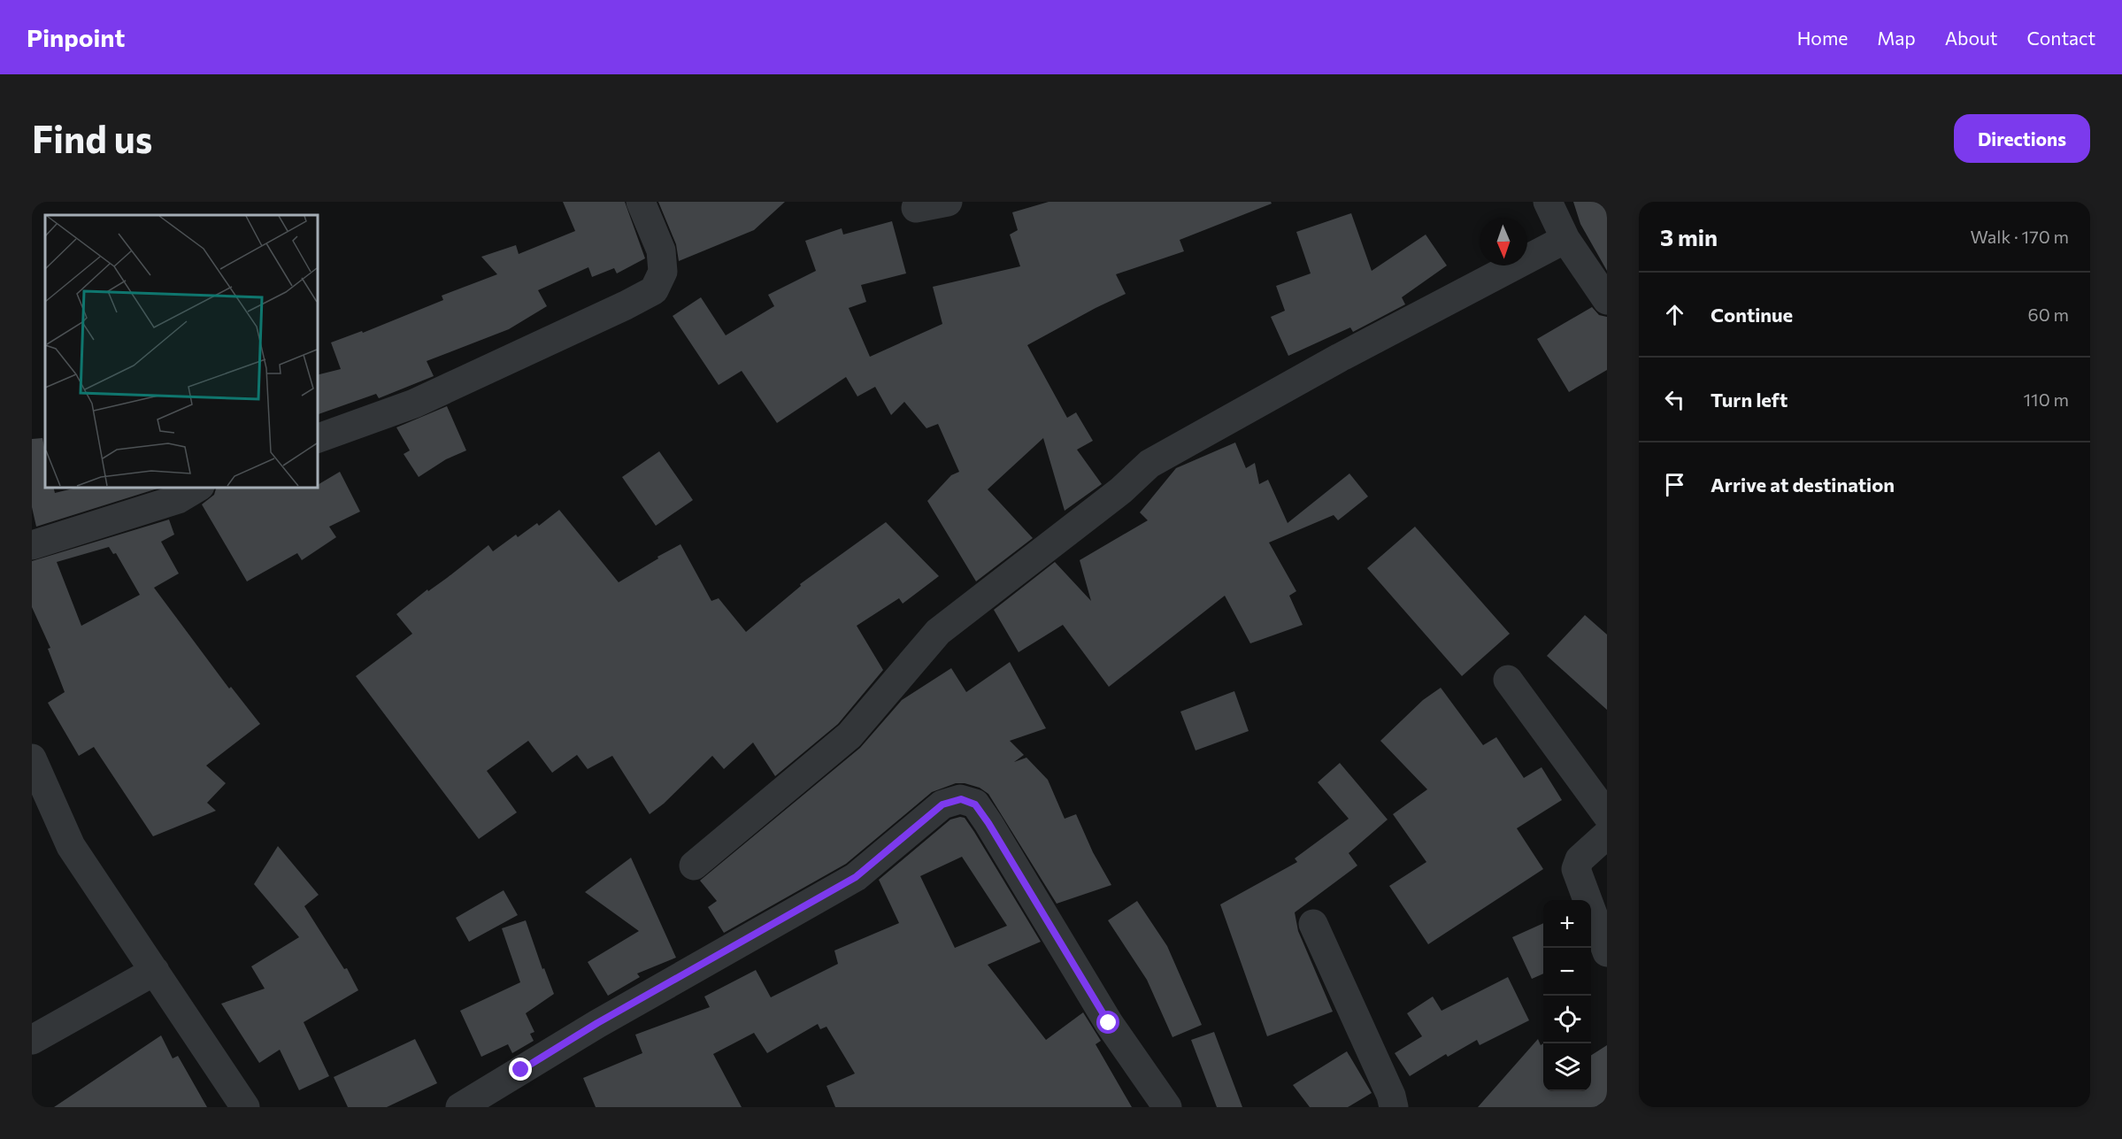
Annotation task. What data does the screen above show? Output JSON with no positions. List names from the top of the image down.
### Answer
{
  "north": "bottom",
  "page": {
    "header": "Pinpoint",
    "nav": [
      "Home",
      "Map",
      "About",
      "Contact"
    ],
    "buttons": "Directions",
    "title": "Find us",
    "heading": ["3 min", "Walk · 170 m"],
    "list": [
      ["Continue", "60 m"],
      ["Turn left", "110 m"],
      "Arrive at destination"
    ],
    "map_buttons": ["+", "−"]
  }
}
